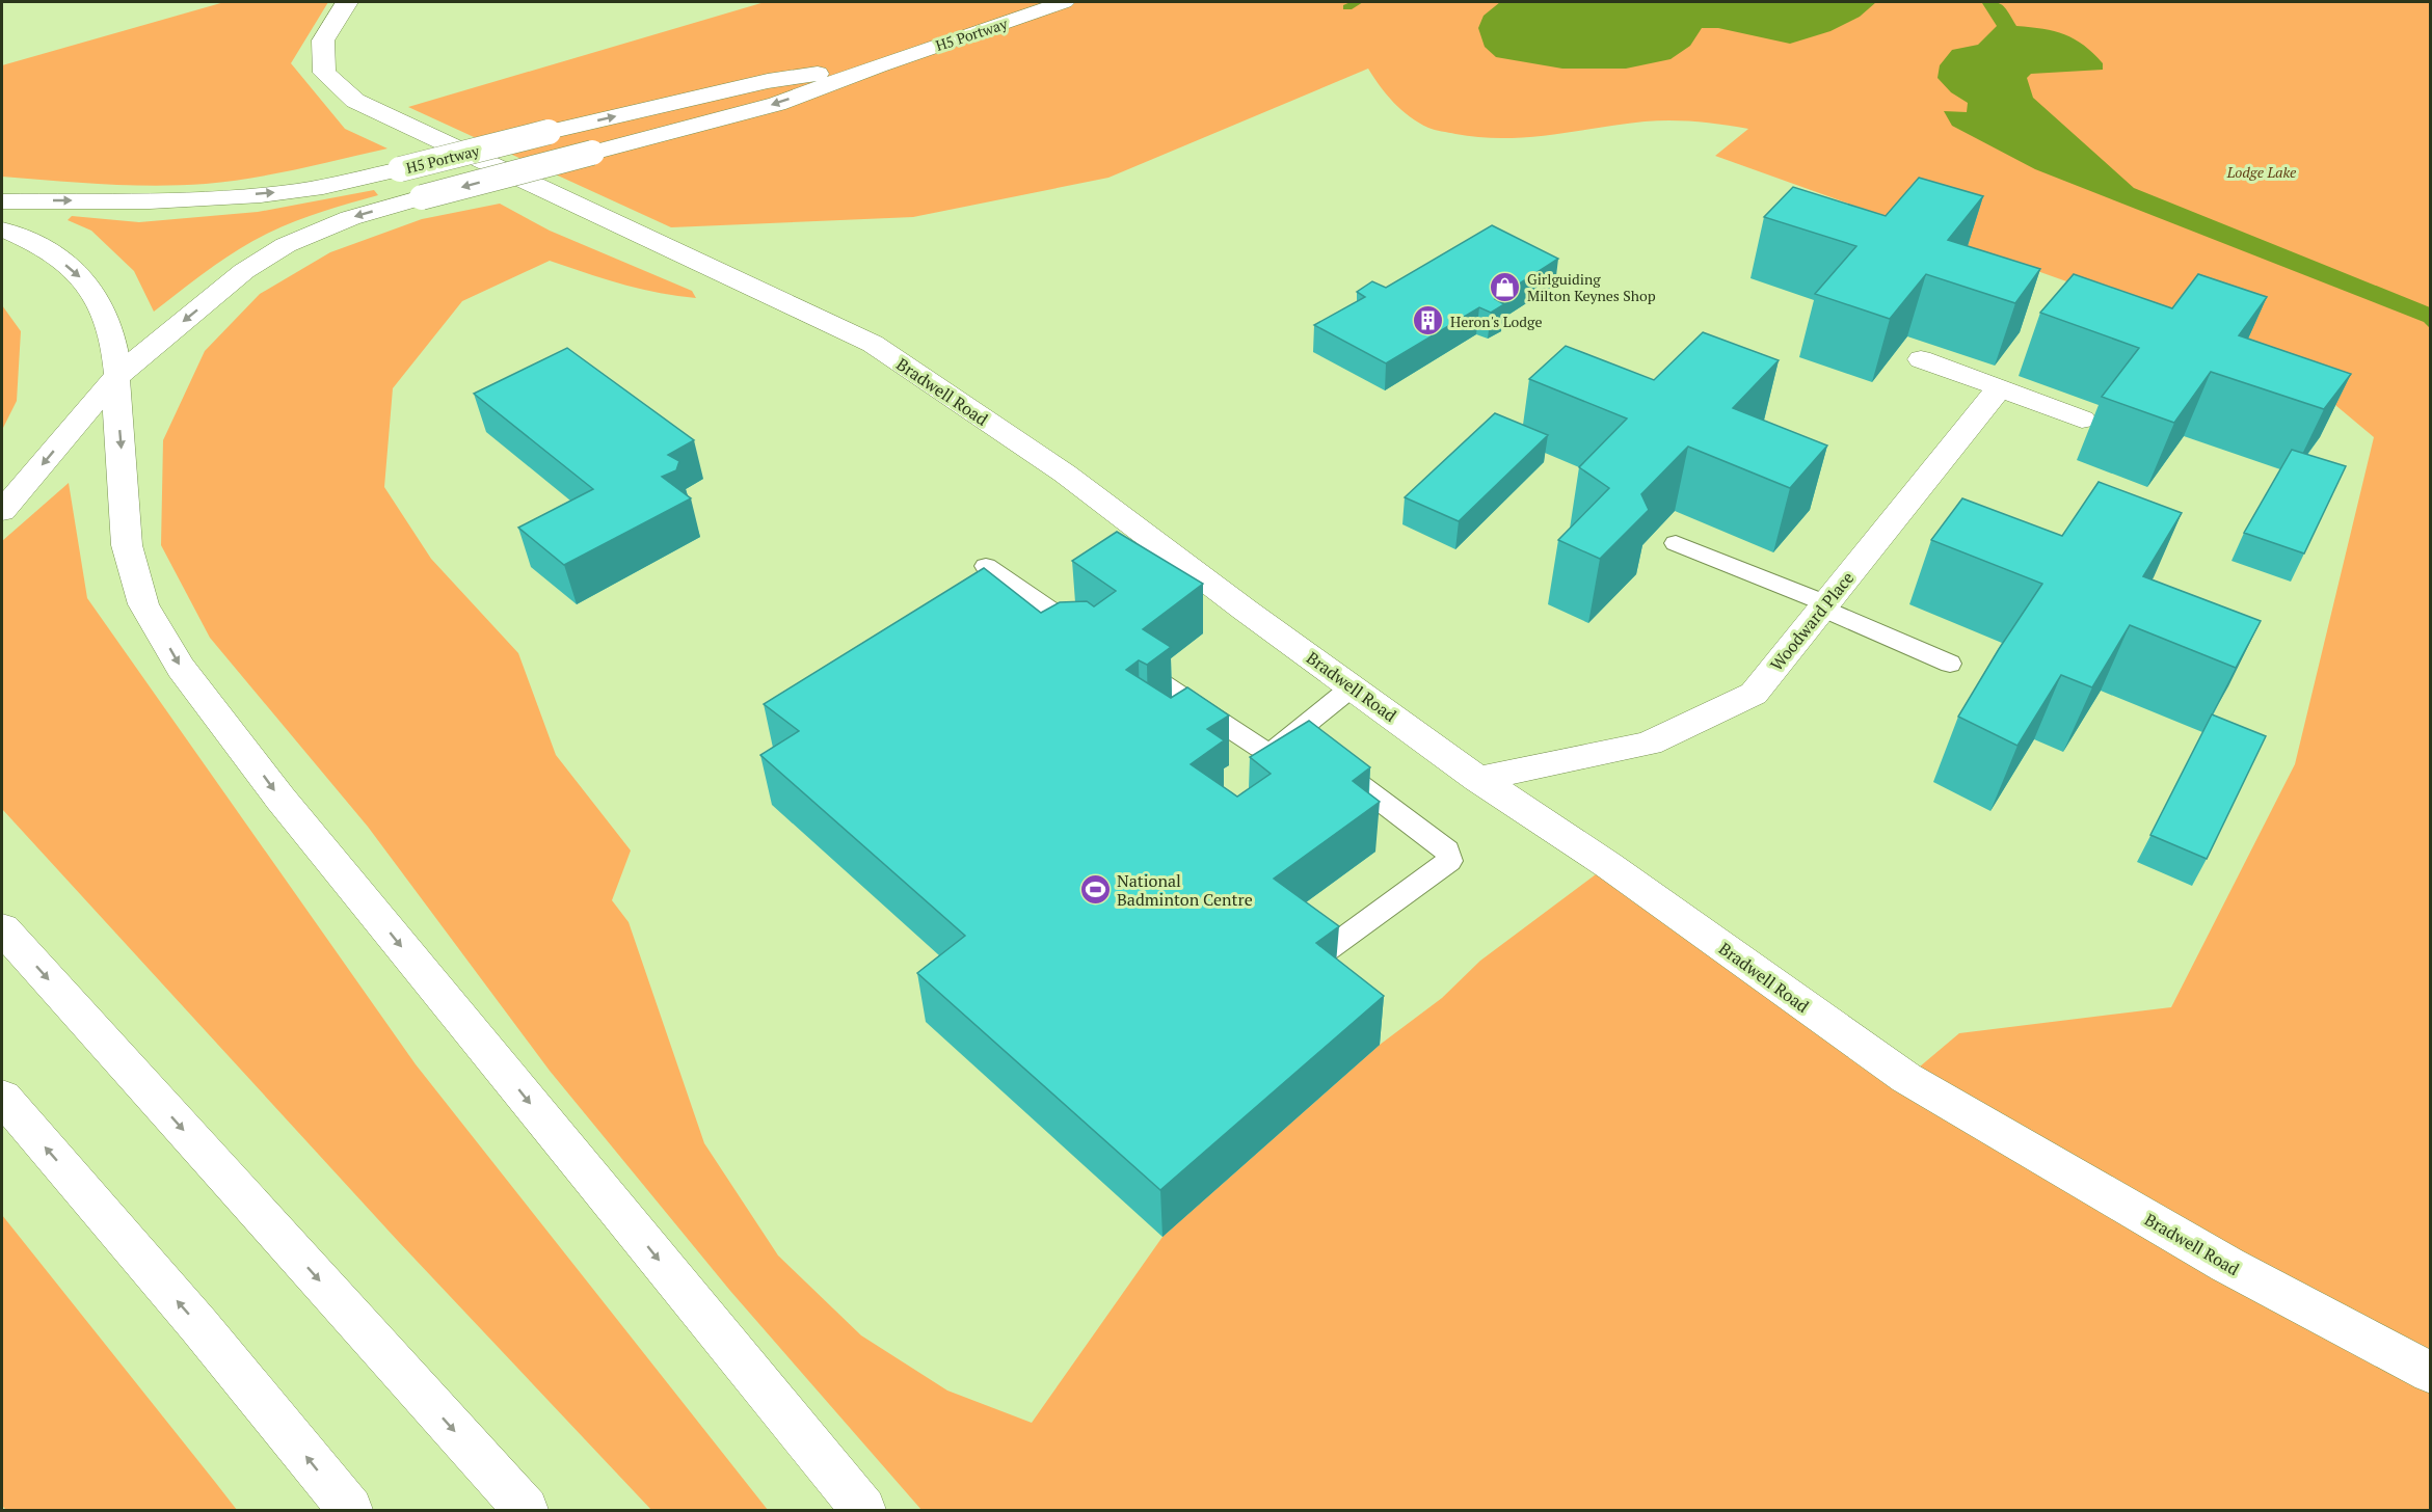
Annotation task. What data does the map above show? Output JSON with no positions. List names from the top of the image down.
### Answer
{
  "streets": {
    "main road": ["H5 Portway", "Bradwell Road", "Woodward Place"]
  },
  "crossings": [
    ["Bradwell Road", "Woodward Place"]
  ],
  "parks": ["Lodge Lake"],
  "places": {
    "shop": ["Girlguiding Milton Keynes Shop"],
    "building": ["Heron's Lodge"],
    "sports": ["National Badminton Centre"]
  }
}
